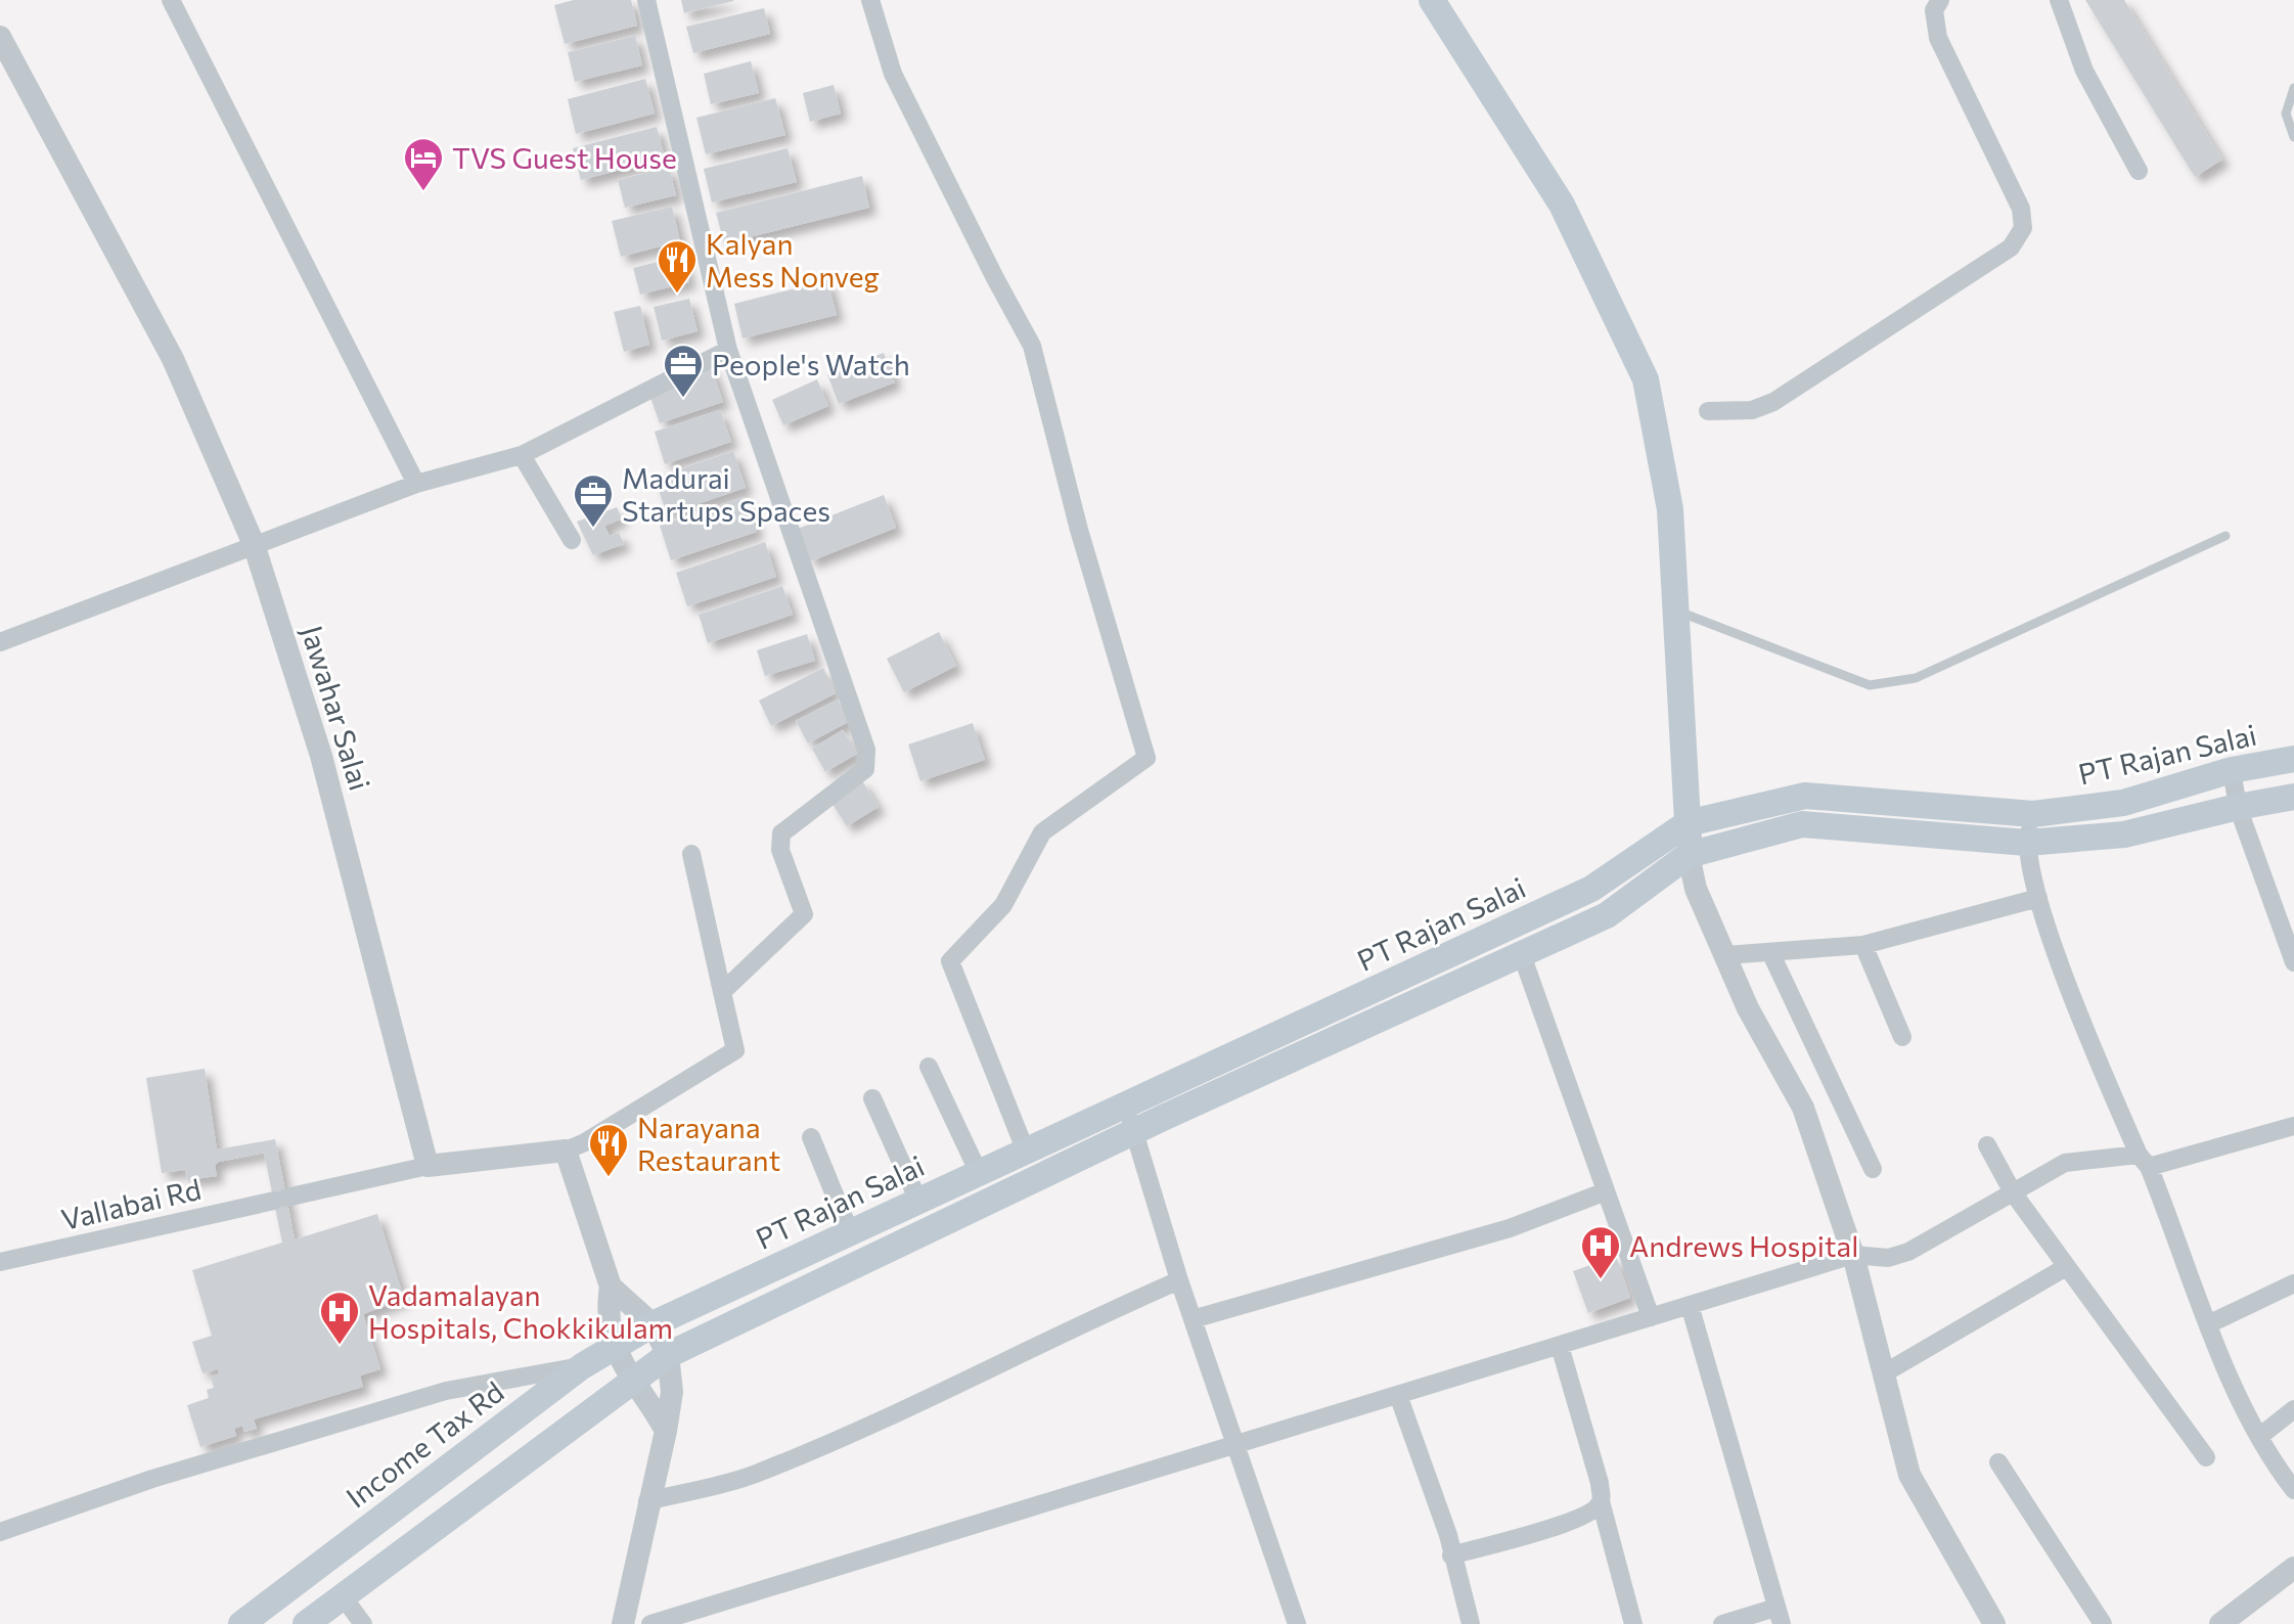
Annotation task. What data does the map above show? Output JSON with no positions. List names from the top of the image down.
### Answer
{
  "streets": {
    "main road": ["PT Rajan Salai", "Income Tax Rd"],
    "street": ["Jawahar Salai", "Vallabai Rd"]
  },
  "crossings": [
    ["Jawahar Salai", "Vallabai Rd"],
    ["PT Rajan Salai", "Income Tax Rd"]
  ],
  "places": {
    "hotel": ["TVS Guest House"],
    "restaurant": ["Kalyan Mess Nonveg", "Narayana Restaurant"],
    "office": ["People's Watch", "Madurai Startups Spaces"],
    "hospital": ["Andrews Hospital", "Vadamalayan Hospitals, Chokkikulam"]
  }
}
